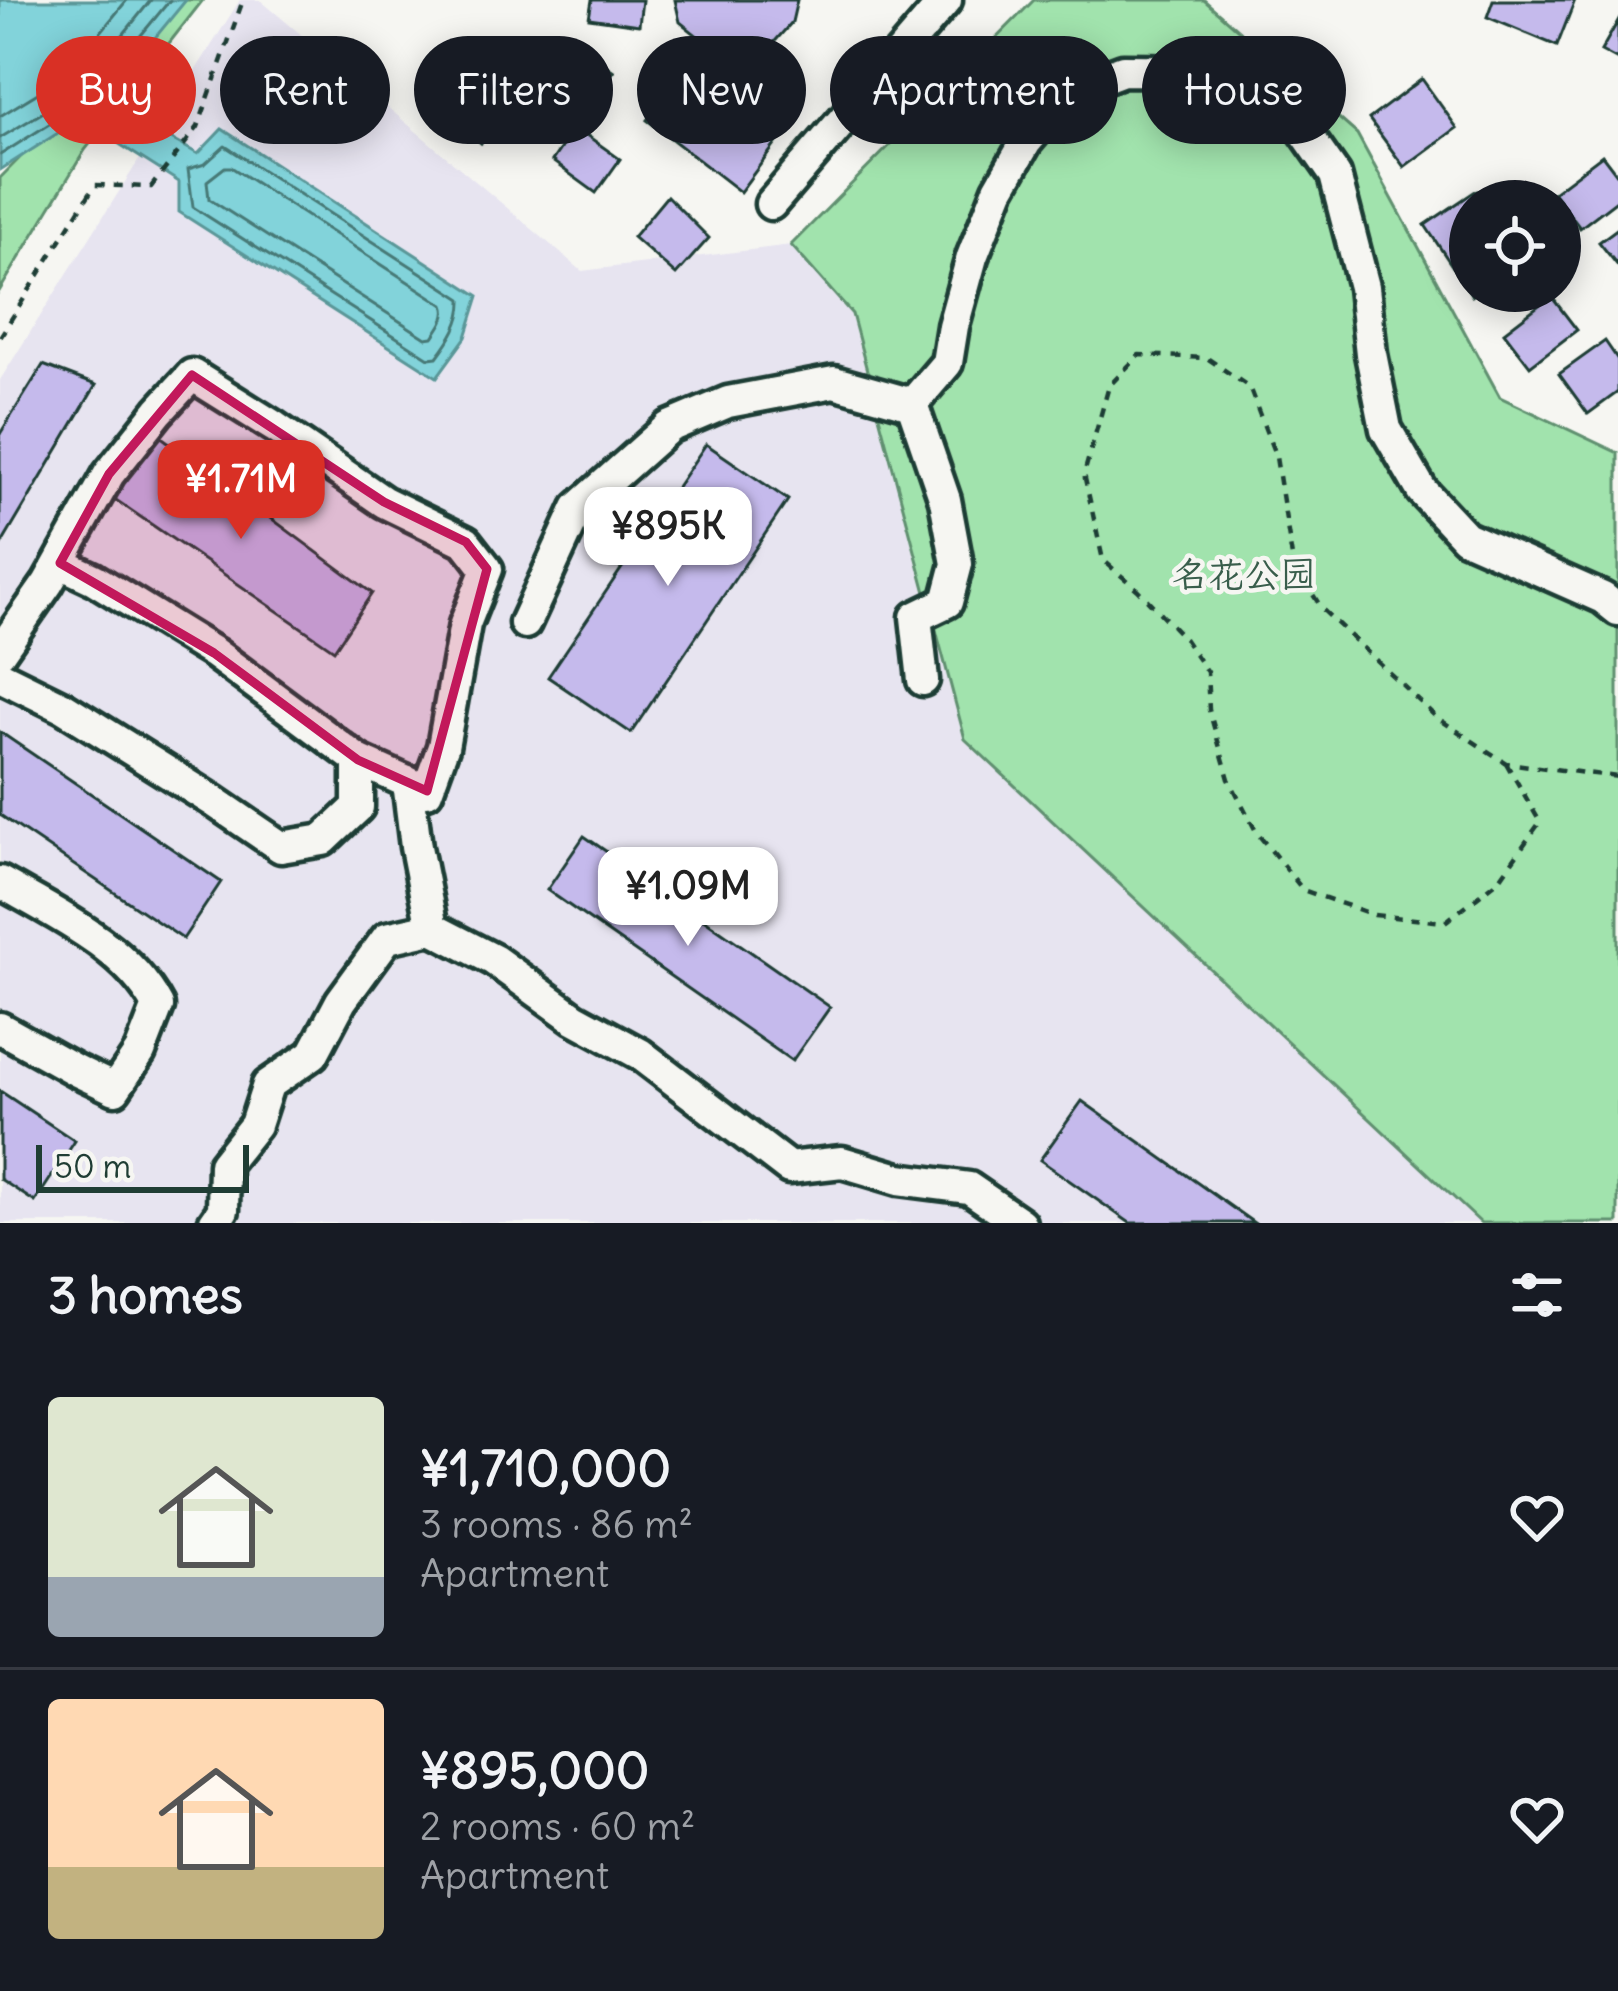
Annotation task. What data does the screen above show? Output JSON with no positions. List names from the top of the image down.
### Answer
{
  "parks": ["名花公园"],
  "scale_bar": "50 m",
  "page": {
    "chip": [
      "Buy",
      "Rent",
      "Filters",
      "New",
      "Apartment",
      "House"
    ],
    "price": ["¥1.71M", "¥895K", "¥1.09M"],
    "scale": "50 m",
    "heading": "3 homes",
    "list": [
      {
        "name": "¥1,710,000",
        "note": "3 rooms · 86 m² · Apartment"
      },
      {
        "name": "¥895,000",
        "note": "2 rooms · 60 m² · Apartment"
      }
    ]
  }
}
